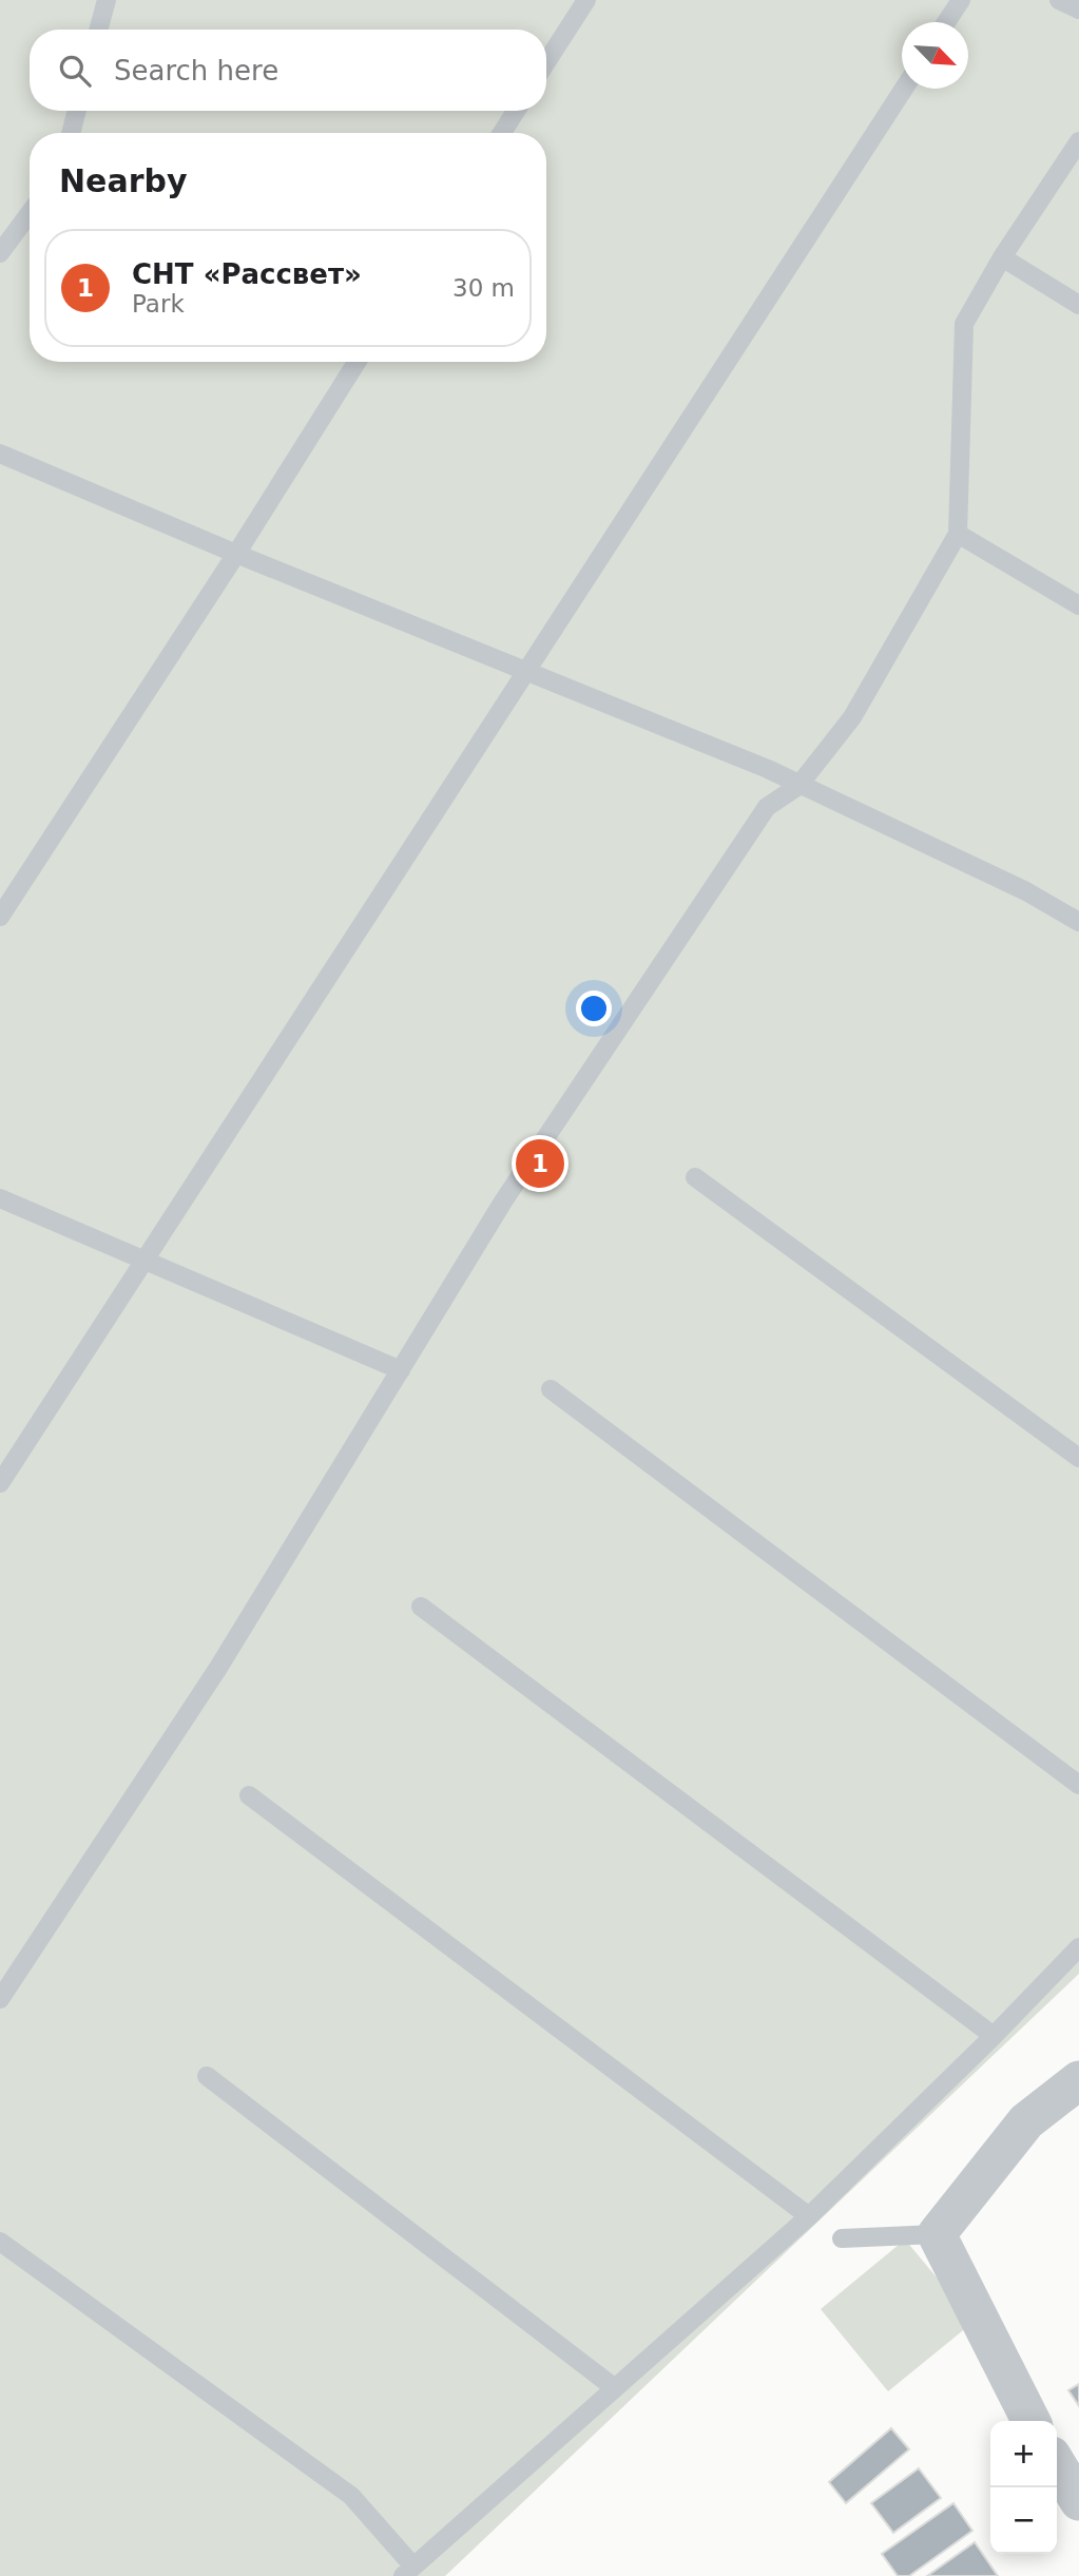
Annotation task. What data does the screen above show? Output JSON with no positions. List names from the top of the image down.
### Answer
{
  "north": "bottom right",
  "page": {
    "search": "Search here",
    "heading": "Nearby",
    "list": [
      {
        "mark": "1",
        "name": "СНТ «Рассвет»",
        "note": "Park",
        "value": "30 m"
      }
    ],
    "pins": "1",
    "map_buttons": ["+", "−"]
  }
}
